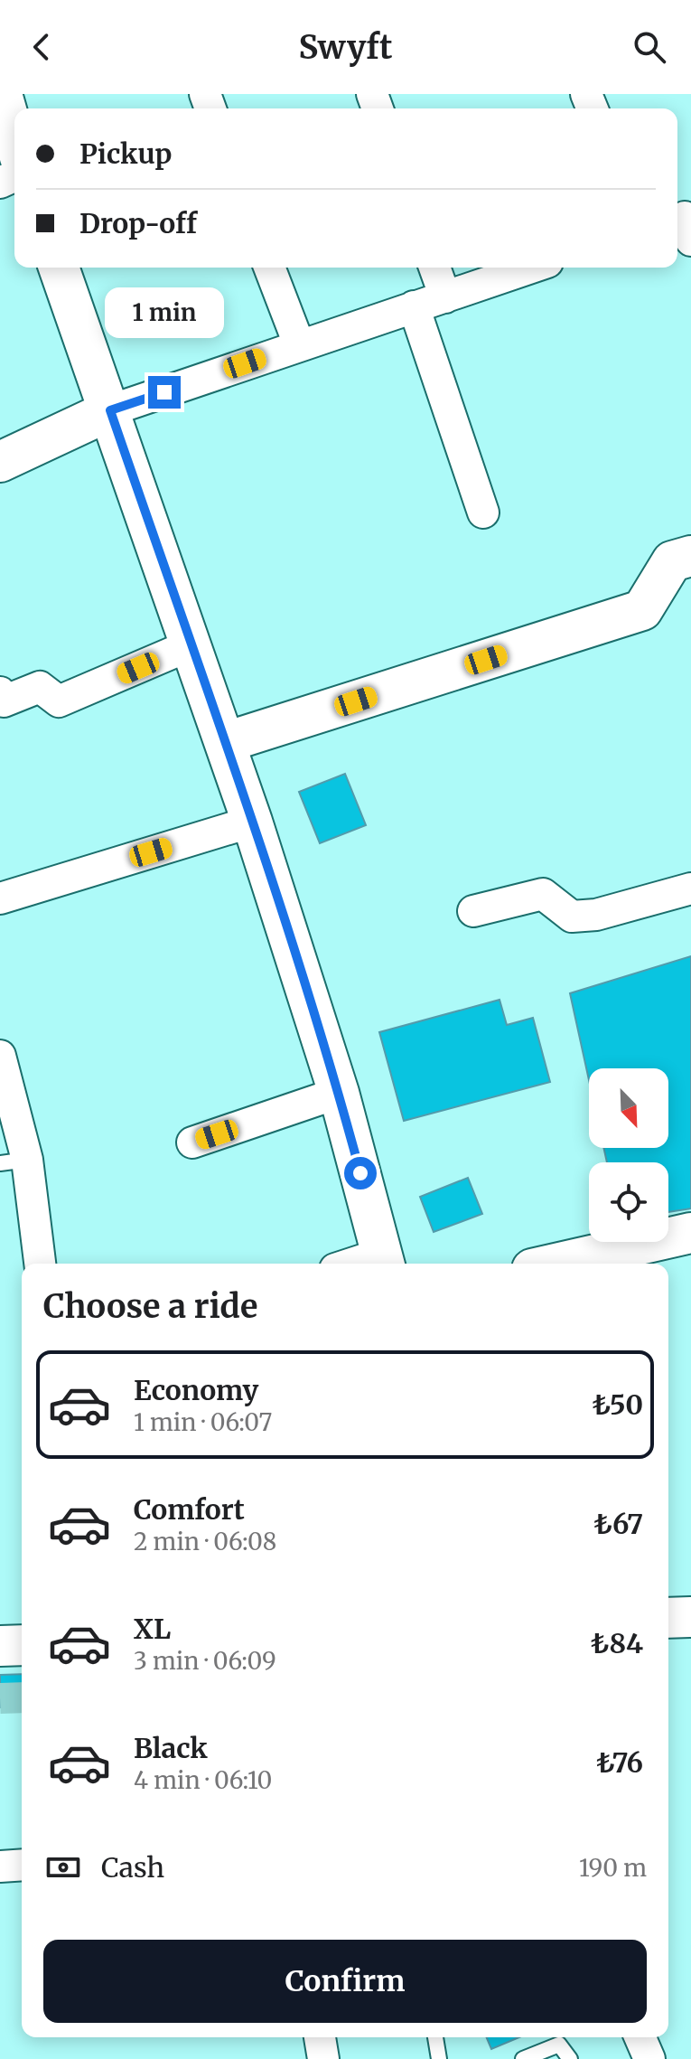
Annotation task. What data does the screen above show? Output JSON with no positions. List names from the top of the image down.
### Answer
{
  "north": "bottom right",
  "page": {
    "header": "Swyft",
    "banner": ["Pickup", "Drop-off"],
    "bubble": "1 min",
    "heading": "Choose a ride",
    "list": [
      {
        "name": "Economy",
        "note": "1 min · 06:07",
        "value": "₺50"
      },
      {
        "name": "Comfort",
        "note": "2 min · 06:08",
        "value": "₺67"
      },
      {
        "name": "XL",
        "note": "3 min · 06:09",
        "value": "₺84"
      },
      {
        "name": "Black",
        "note": "4 min · 06:10",
        "value": "₺76"
      }
    ],
    "pay": ["Cash", "190 m"],
    "buttons": "Confirm"
  }
}
